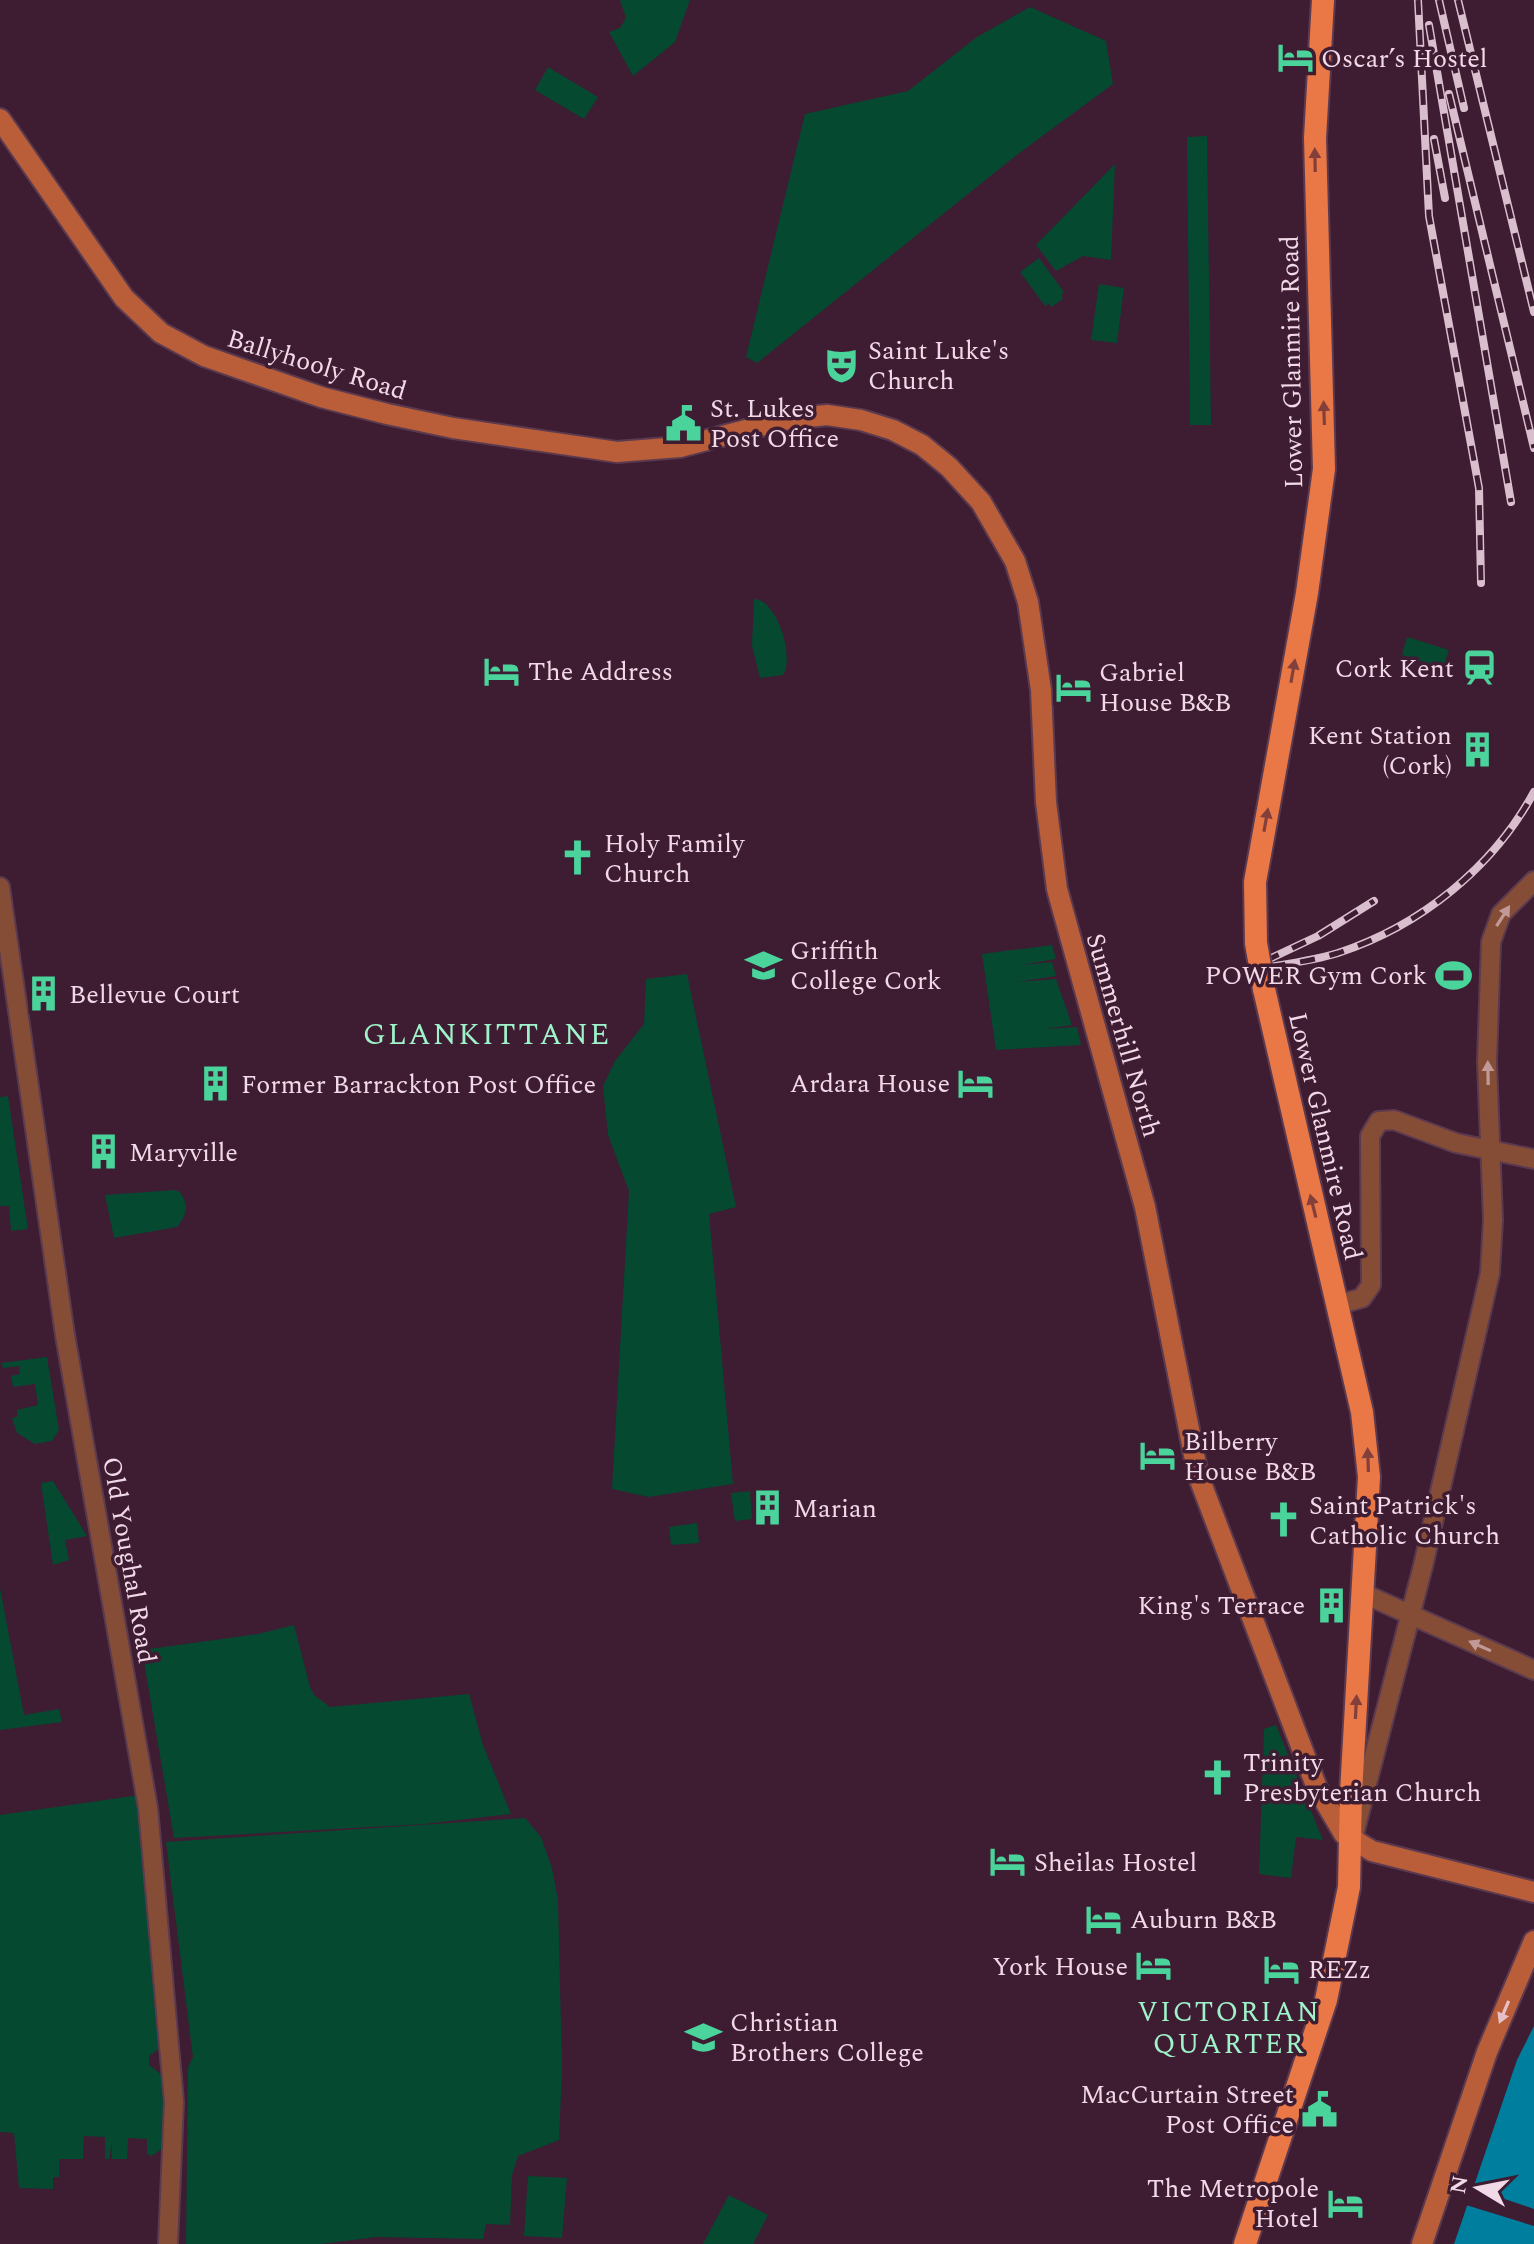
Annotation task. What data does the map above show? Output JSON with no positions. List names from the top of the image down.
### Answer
{
  "streets": {
    "highway": ["Lower Glanmire Road"],
    "main road": ["Ballyhooly Road", "Summerhill North"],
    "street": ["Old Youghal Road"]
  },
  "crossings": [
    ["Lower Glanmire Road", "Summerhill North"],
    ["Ballyhooly Road", "Summerhill North"]
  ],
  "one_way": ["Lower Glanmire Road"],
  "districts": ["GLANKITTANE", "VICTORIAN QUARTER"],
  "places": {
    "hotel": [
      "Oscar’s Hostel",
      "The Address",
      "Gabriel House B&B",
      "Ardara House",
      "Bilberry House B&B",
      "Sheilas Hostel",
      "Auburn B&B",
      "York House",
      "REZz",
      "The Metropole Hotel"
    ],
    "theatre": ["Saint Luke's Church"],
    "public building": ["St. Lukes Post Office", "MacCurtain Street Post Office"],
    "station": ["Cork Kent"],
    "building": [
      "Kent Station (Cork)",
      "Bellevue Court",
      "Former Barrackton Post Office",
      "Maryville",
      "Marian",
      "King's Terrace"
    ],
    "church": ["Holy Family Church", "Saint Patrick's Catholic Church", "Trinity Presbyterian Church"],
    "school or university": ["Griffith College Cork", "Christian Brothers College"],
    "sports": ["POWER Gym Cork"]
  },
  "north": "left"
}
